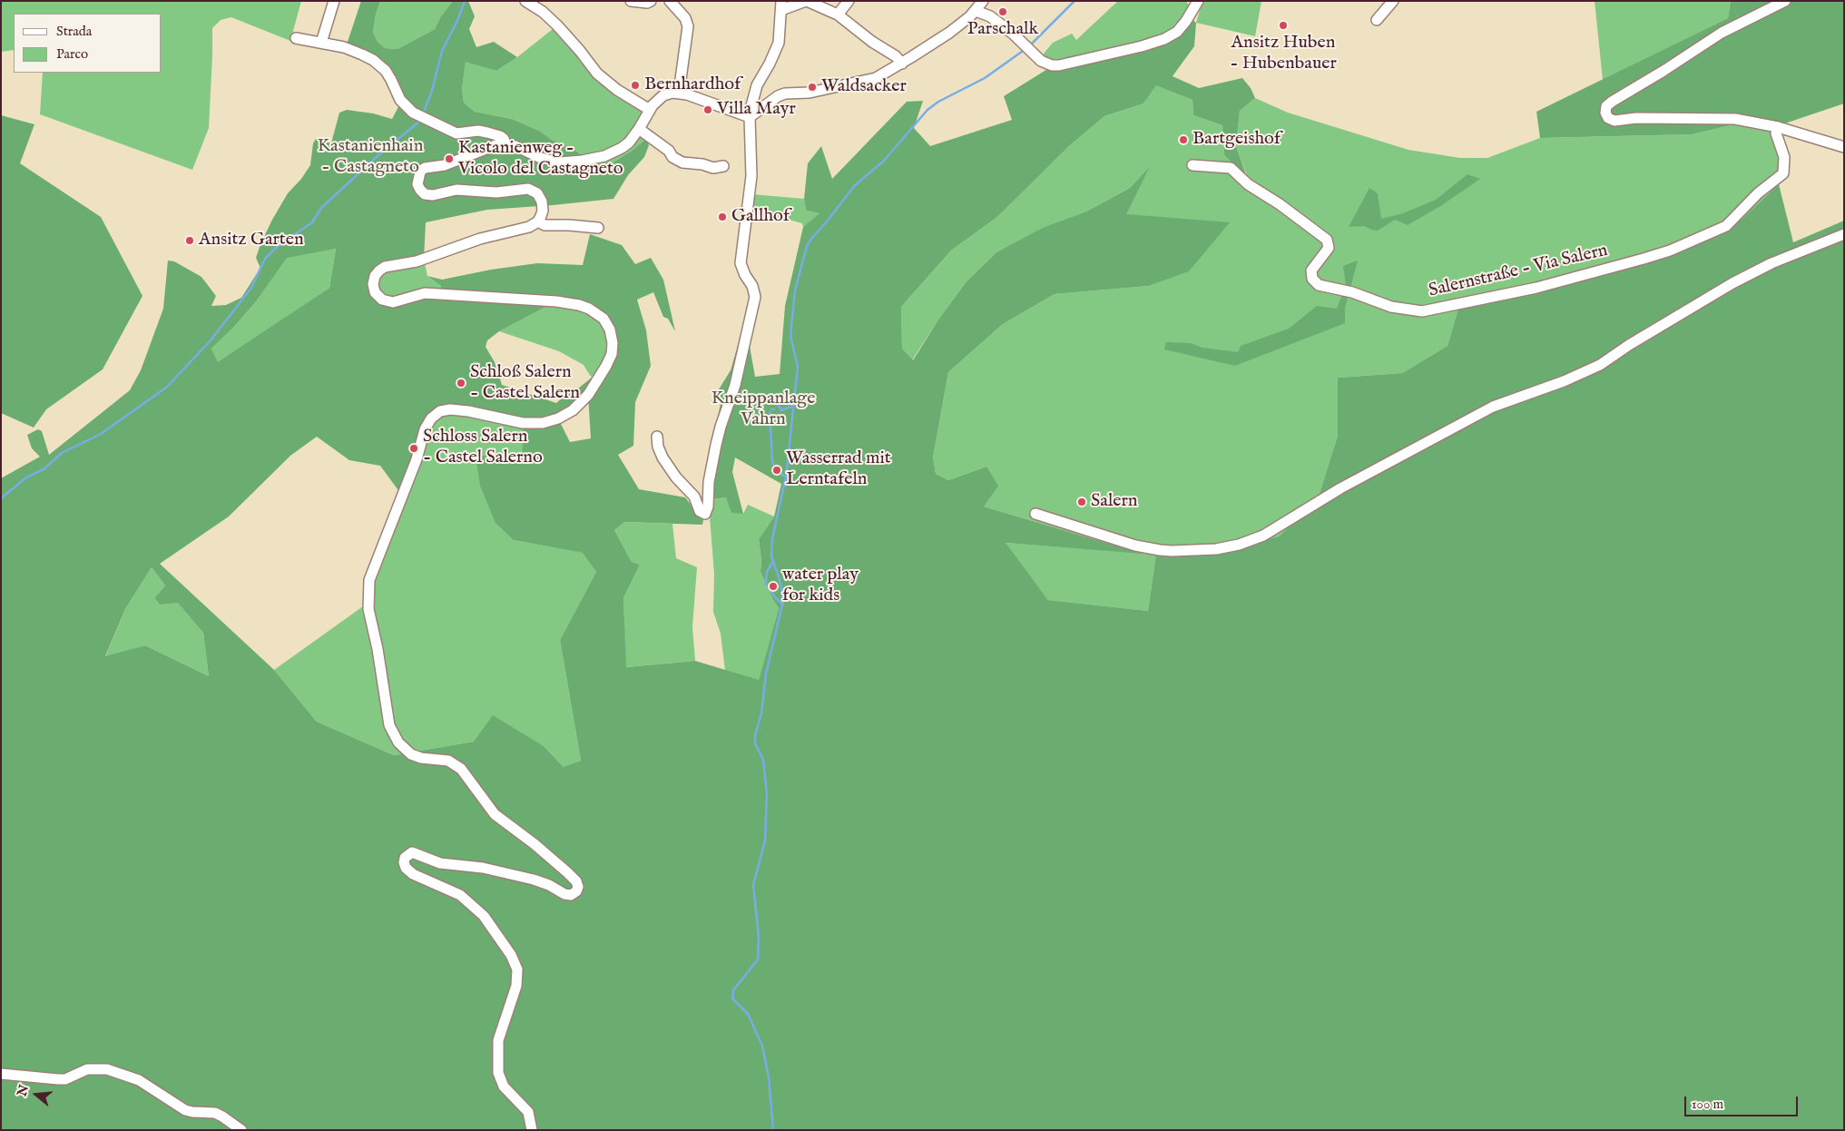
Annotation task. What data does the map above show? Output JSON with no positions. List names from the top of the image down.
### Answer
{
  "streets": {
    "street": ["Salernstraße - Via Salern"]
  },
  "parks": ["Kastanienhain - Castagneto", "Kneippanlage Vahrn"],
  "places": [
    "Parschalk",
    "Ansitz Huben - Hubenbauer",
    "Bernhardhof",
    "Waldsacker",
    "Villa Mayr",
    "Bartgeishof",
    "Kastanienweg - Vicolo del Castagneto",
    "Gallhof",
    "Ansitz Garten",
    "Schloß Salern - Castel Salern",
    "Schloss Salern - Castel Salerno",
    "Wasserrad mit Lerntafeln",
    "Salern",
    "water play for kids"
  ],
  "legend": ["Strada", "Parco"],
  "scale_bar": "100 m",
  "north": "left"
}
